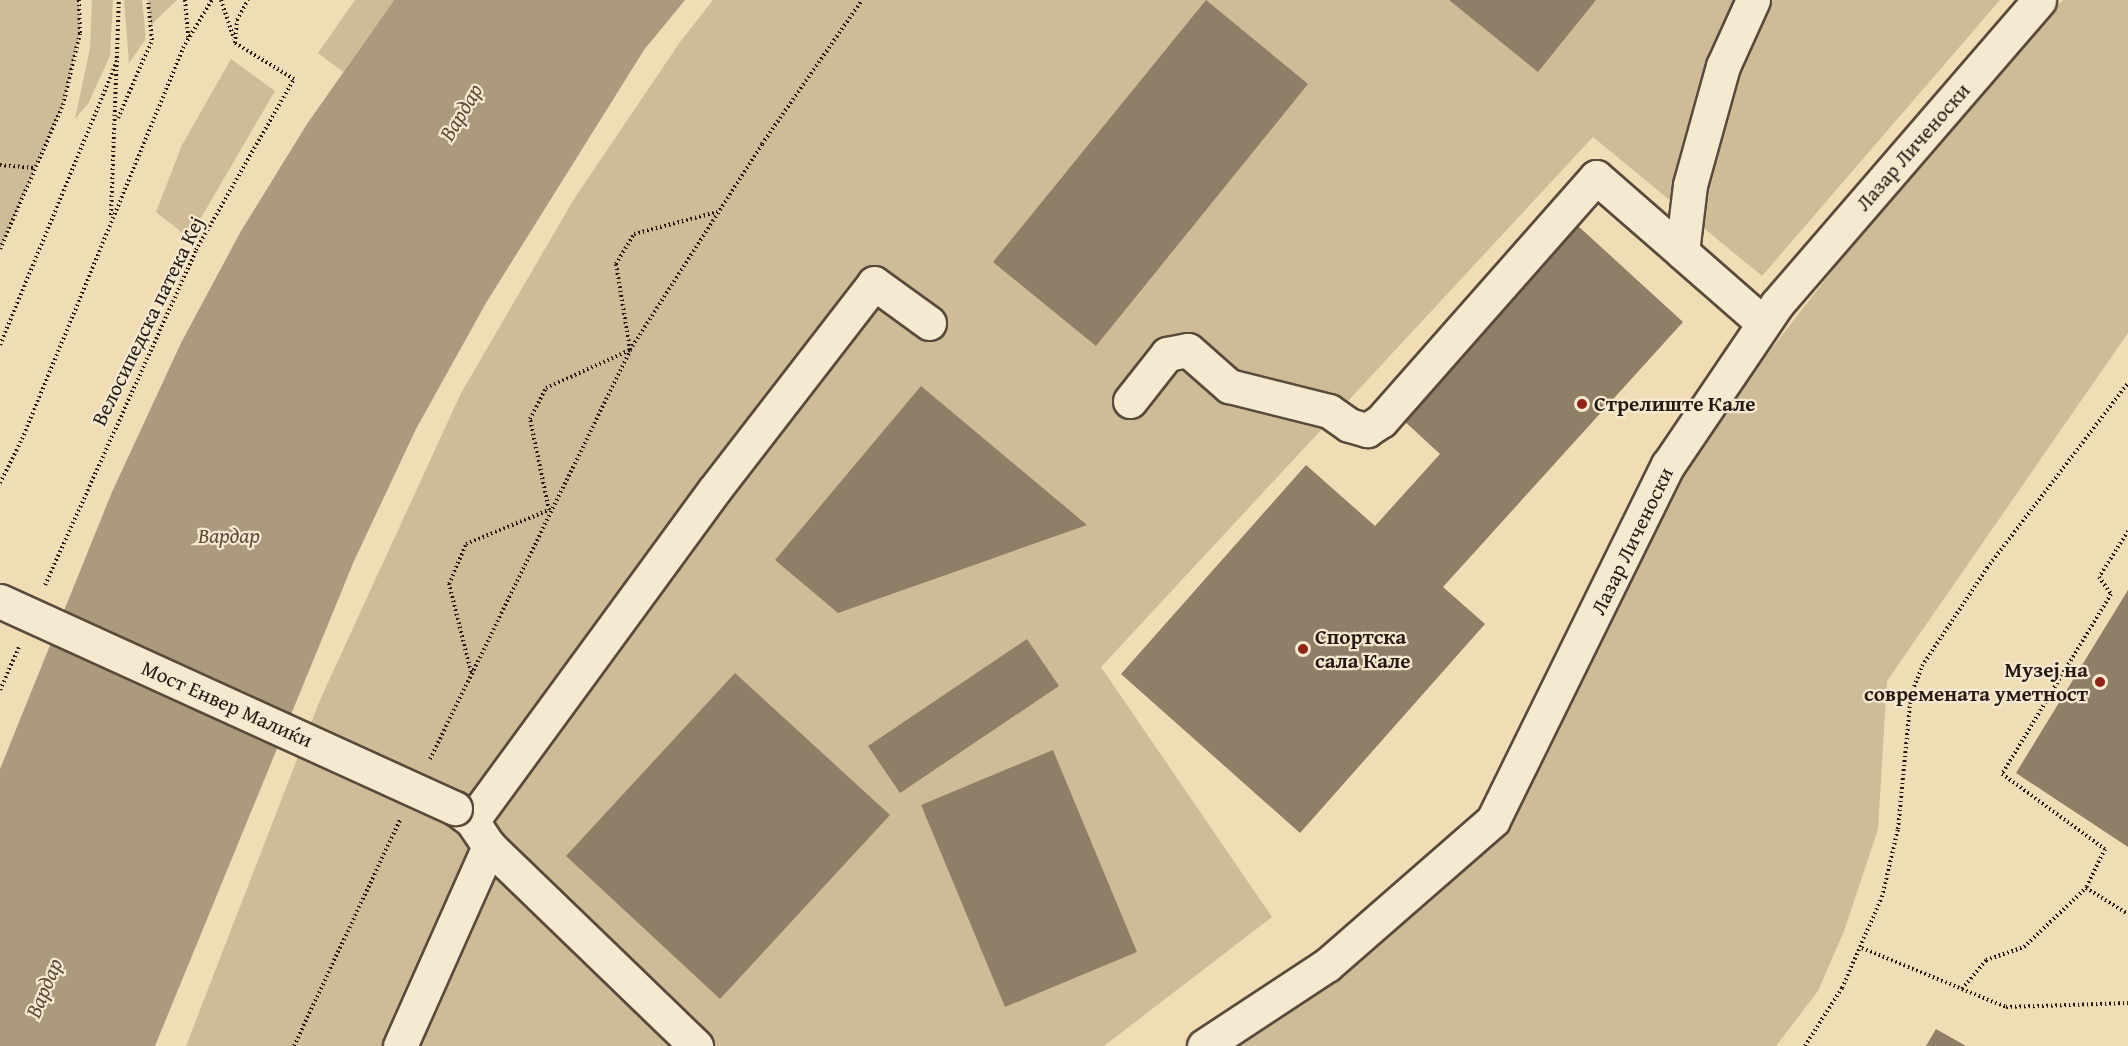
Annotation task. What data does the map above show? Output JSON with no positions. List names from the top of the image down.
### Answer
{
  "streets": {
    "street": ["Лазар Личеноски", "Мост Енвер Малиќи"],
    "path": ["Велосипедска патека Кеј"]
  },
  "water": ["Вардар"],
  "places": ["Стрелиште Кале", "Спортска сала Кале", "Музеј на современата уметност"]
}
